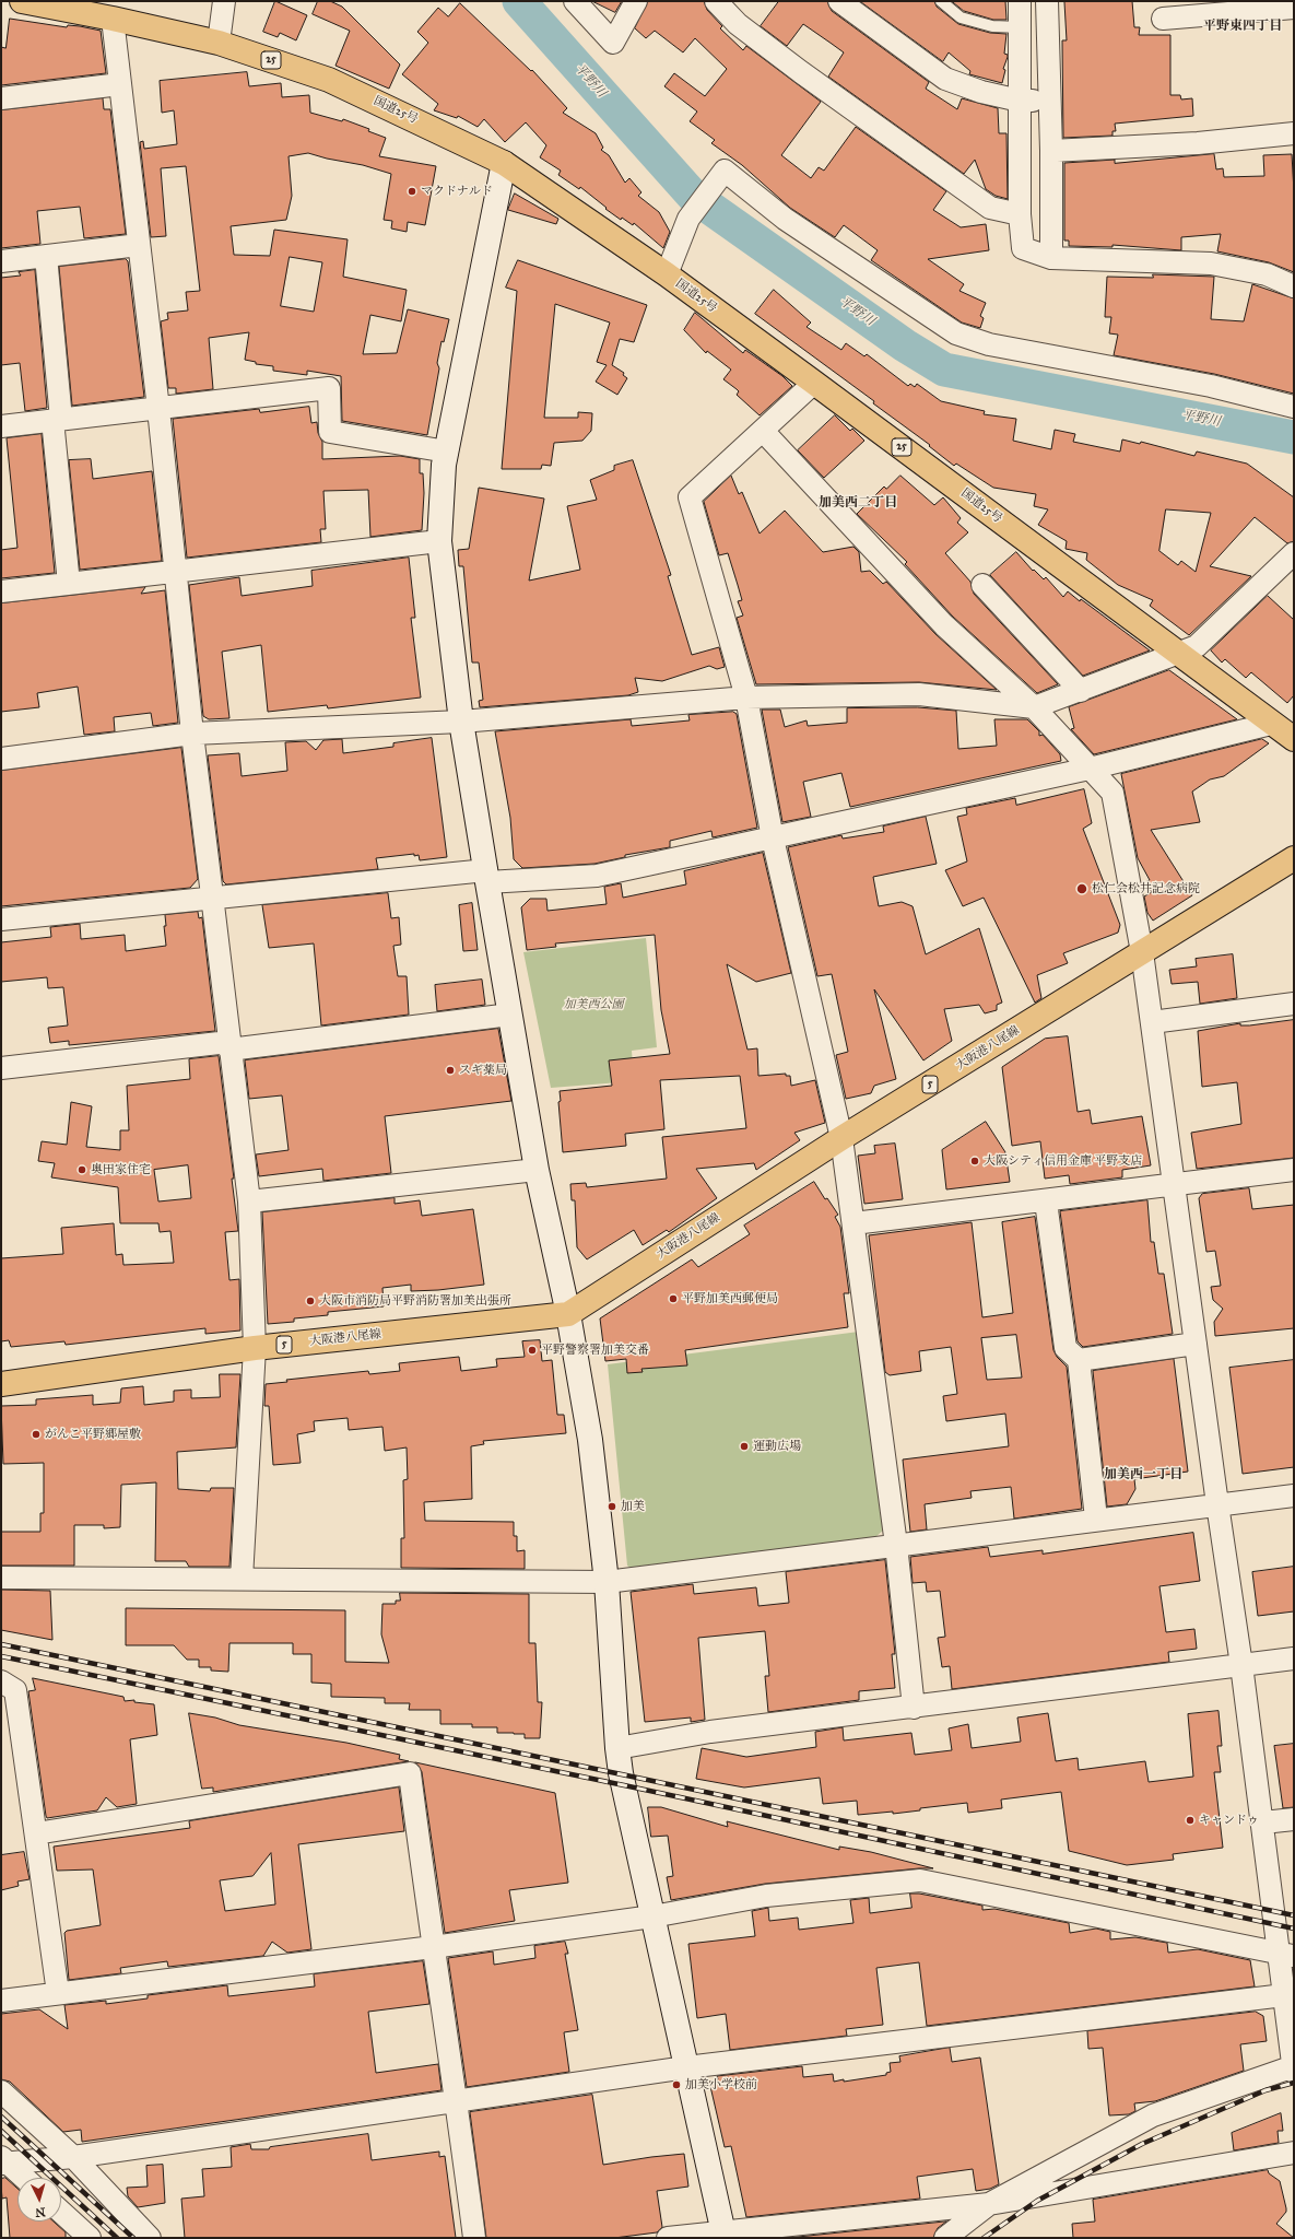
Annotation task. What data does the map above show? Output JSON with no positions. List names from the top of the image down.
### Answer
{
  "streets": {
    "main road": [
      "25",
      "国道25号",
      "大阪港八尾線",
      "5"
    ]
  },
  "districts": ["平野東四丁目", "加美西二丁目", "加美西一丁目"],
  "water": ["平野川"],
  "parks": ["加美西公園"],
  "places": [
    "マクドナルド",
    "松仁会松井記念病院",
    "スギ薬局",
    "大阪シティ信用金庫 平野支店",
    "奥田家住宅",
    "平野加美西郵便局",
    "大阪市消防局平野消防署加美出張所",
    "平野警察署加美交番",
    "がんこ平野郷屋敷",
    "運動広場",
    "加美",
    "キャンドゥ",
    "加美小学校前"
  ],
  "north": "bottom"
}
